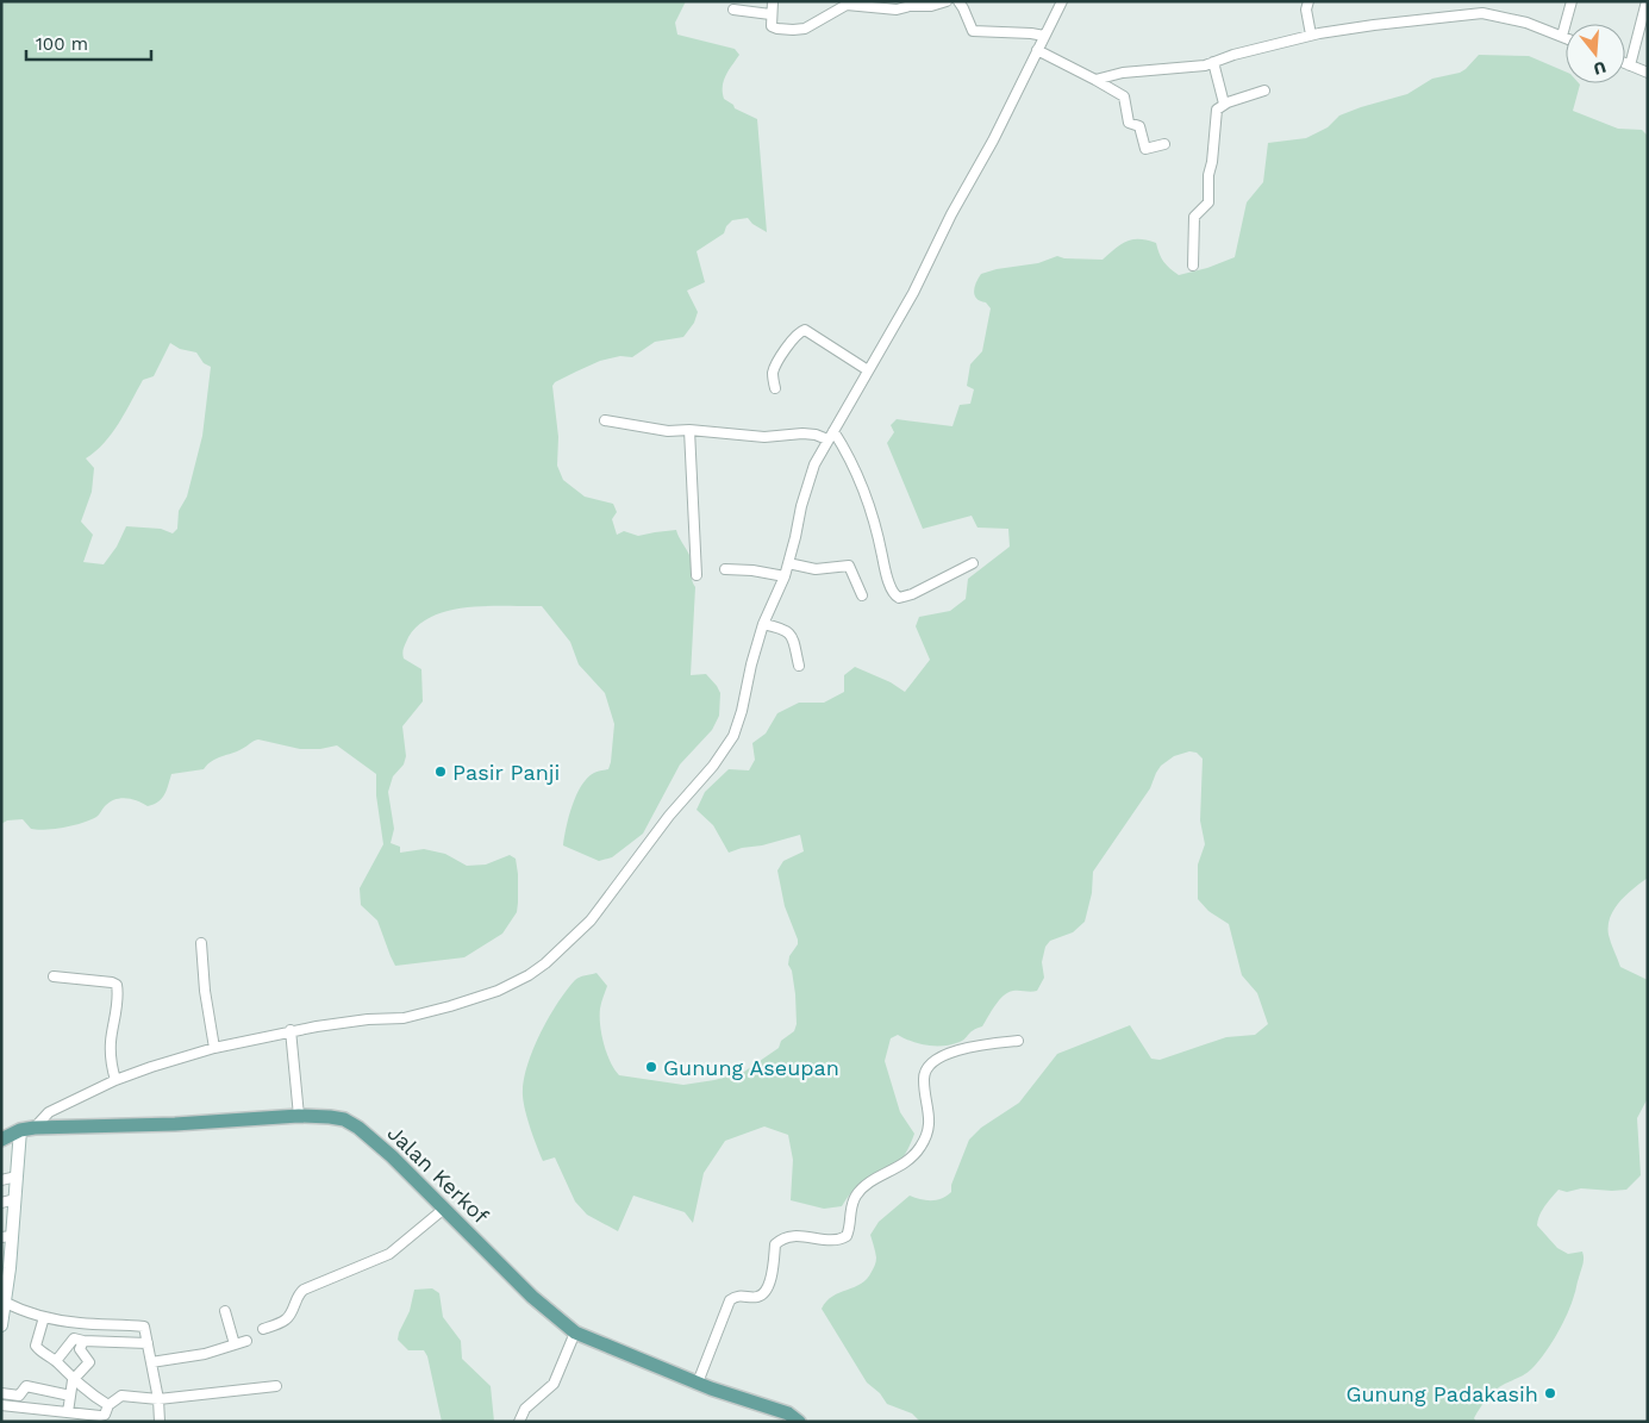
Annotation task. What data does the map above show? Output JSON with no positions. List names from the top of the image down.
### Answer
{
  "streets": {
    "main road": ["Jalan Kerkof"]
  },
  "places": ["Pasir Panji", "Gunung Aseupan", "Gunung Padakasih"],
  "scale_bar": "100 m",
  "north": "bottom"
}
